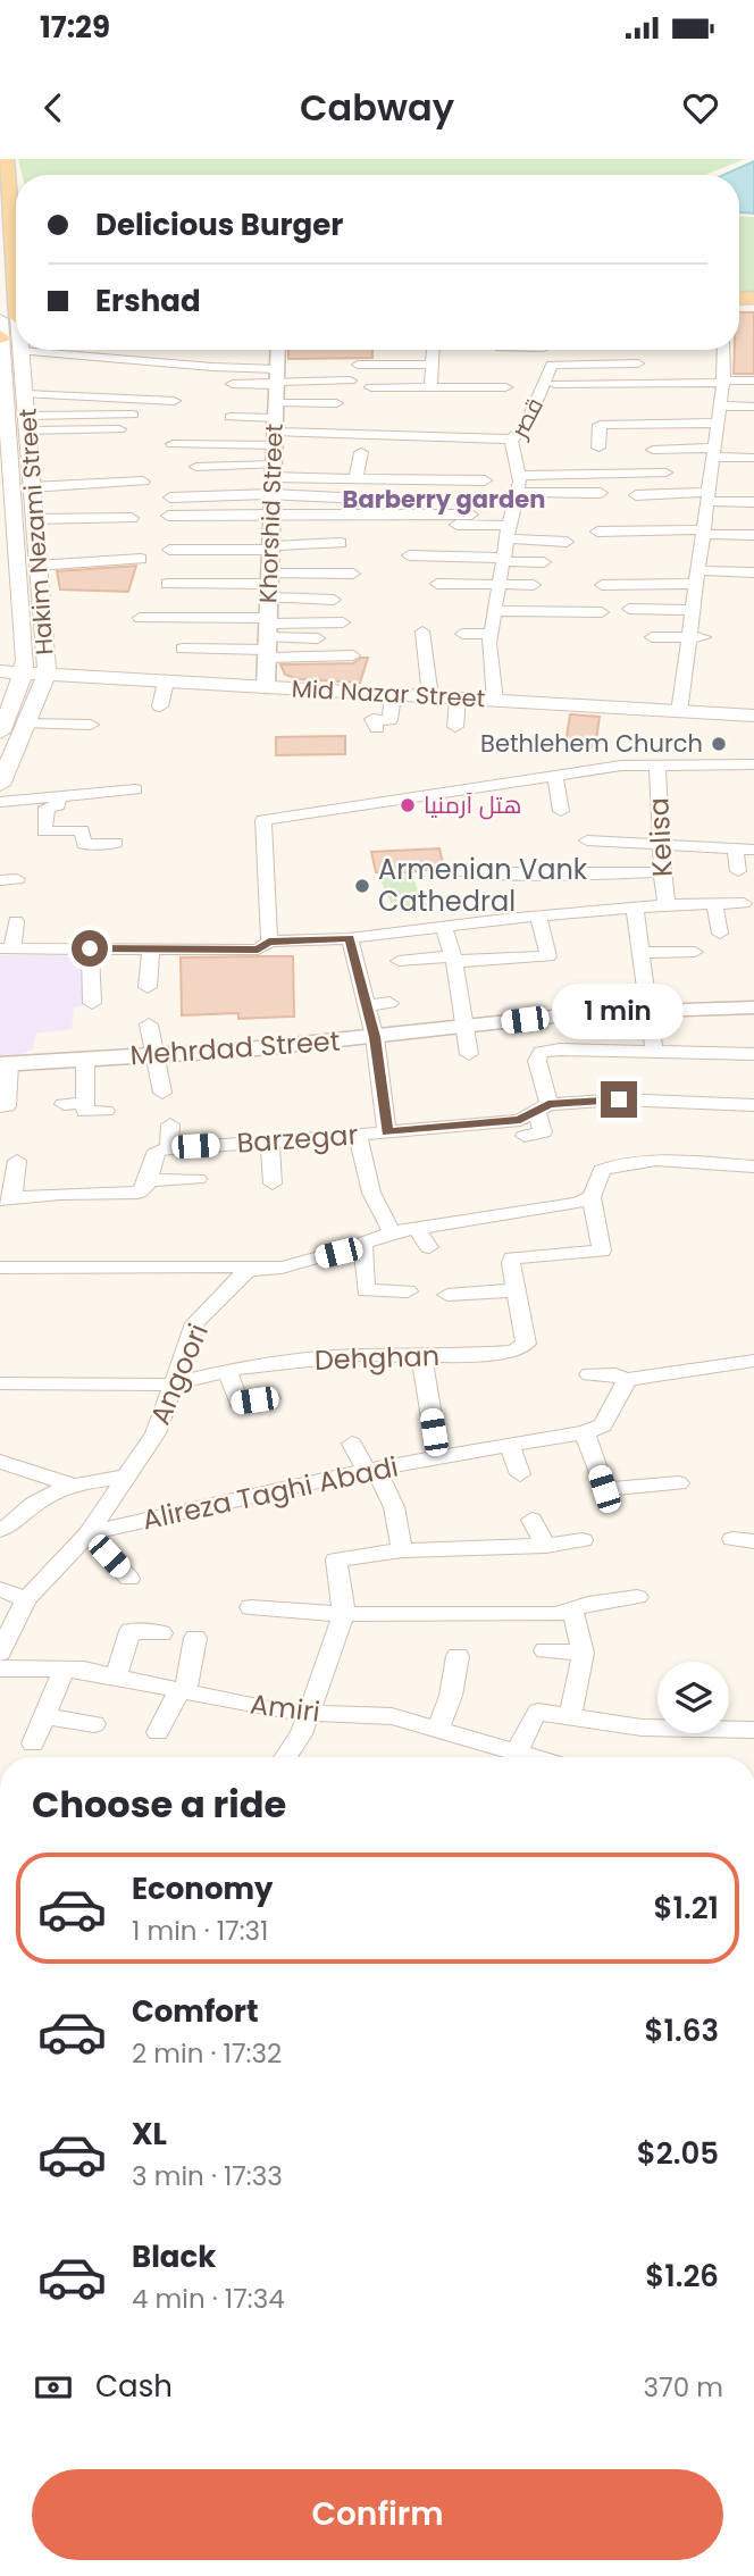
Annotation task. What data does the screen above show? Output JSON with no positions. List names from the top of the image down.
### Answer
{
  "streets": {
    "main road": ["Hakim Nezami Street", "Mid Nazar Street"],
    "street": [
      "قصر",
      "Khorshid Street",
      "Kelisa",
      "Mehrdad Street",
      "Barzegar",
      "Dehghan",
      "Angoori",
      "Alireza Taghi Abadi",
      "Amiri"
    ]
  },
  "crossings": [
    ["قصر", "Mid Nazar Street"],
    ["Khorshid Street", "Mid Nazar Street"],
    ["Hakim Nezami Street", "Mid Nazar Street"],
    ["Dehghan", "Angoori"],
    ["Angoori", "Alireza Taghi Abadi"]
  ],
  "districts": ["Barberry garden"],
  "places": ["Bethlehem Church", "هتل آرمنیا", "Armenian Vank Cathedral"],
  "page": {
    "status": "17:29",
    "header": "Cabway",
    "banner": ["Delicious Burger", "Ershad"],
    "bubble": "1 min",
    "heading": "Choose a ride",
    "list": [
      {
        "name": "Economy",
        "note": "1 min · 17:31",
        "value": "$1.21"
      },
      {
        "name": "Comfort",
        "note": "2 min · 17:32",
        "value": "$1.63"
      },
      {
        "name": "XL",
        "note": "3 min · 17:33",
        "value": "$2.05"
      },
      {
        "name": "Black",
        "note": "4 min · 17:34",
        "value": "$1.26"
      }
    ],
    "pay": ["Cash", "370 m"],
    "buttons": "Confirm"
  }
}
